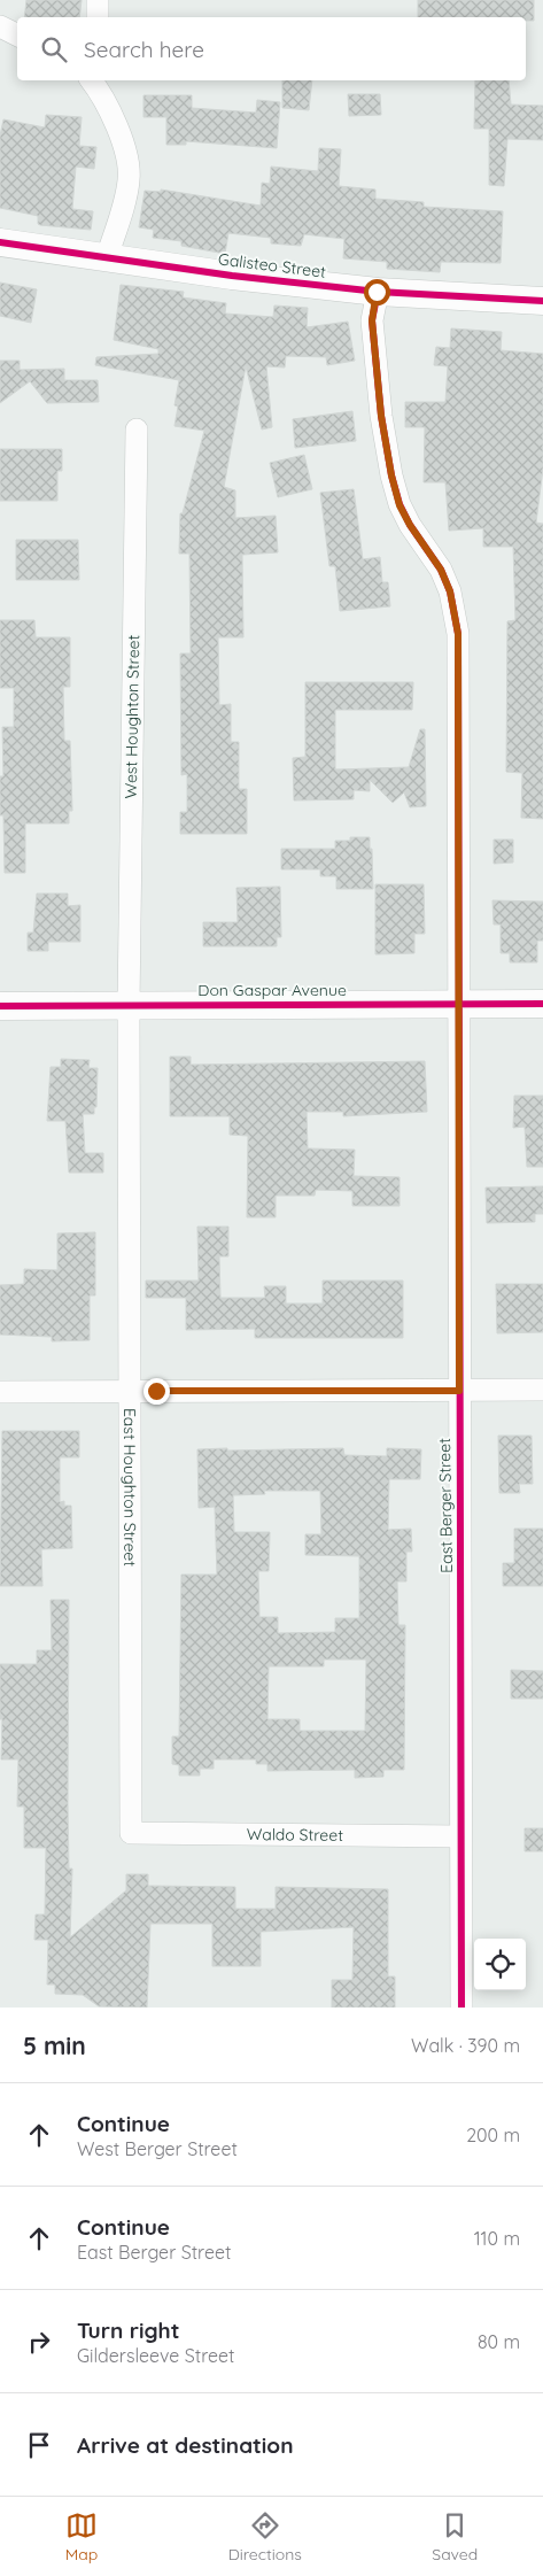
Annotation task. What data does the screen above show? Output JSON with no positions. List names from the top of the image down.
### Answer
{
  "streets": {
    "street": [
      "Galisteo Street",
      "West Houghton Street",
      "Don Gaspar Avenue",
      "East Houghton Street",
      "East Berger Street",
      "Waldo Street"
    ]
  },
  "crossings": [
    ["Galisteo Street", "East Berger Street"],
    ["West Houghton Street", "Don Gaspar Avenue"],
    ["West Houghton Street", "East Houghton Street"],
    ["Don Gaspar Avenue", "East Houghton Street"],
    ["Don Gaspar Avenue", "East Berger Street"],
    ["East Houghton Street", "Waldo Street"],
    ["East Berger Street", "Waldo Street"]
  ],
  "page": {
    "search": "Search here",
    "heading": ["5 min", "Walk · 390 m"],
    "list": [
      ["Continue", "West Berger Street", "200 m"],
      ["Continue", "East Berger Street", "110 m"],
      ["Turn right", "Gildersleeve Street", "80 m"],
      "Arrive at destination"
    ],
    "nav": ["Map", "Directions", "Saved"]
  }
}
